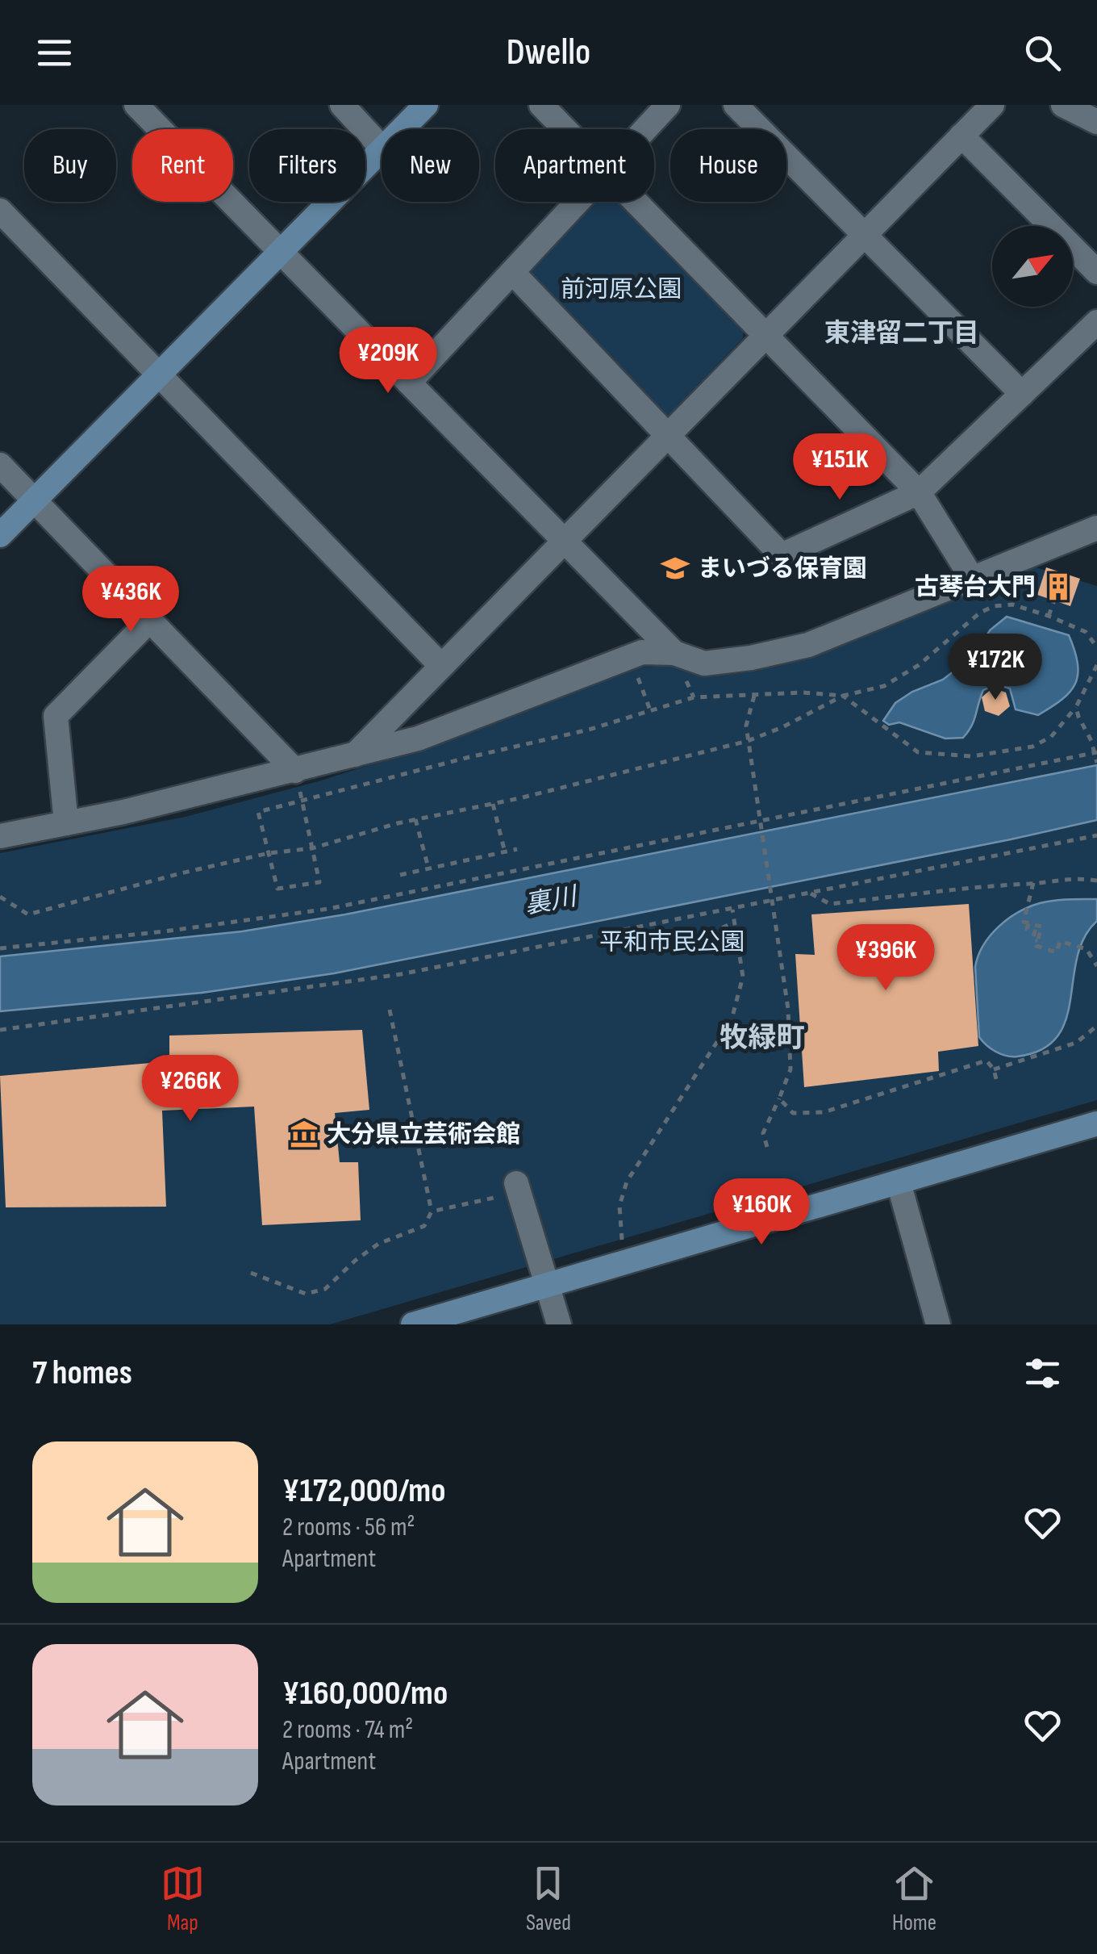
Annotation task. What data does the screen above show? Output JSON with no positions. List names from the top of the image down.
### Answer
{
  "districts": ["東津留二丁目", "牧緑町"],
  "water": ["裏川"],
  "parks": ["前河原公園", "平和市民公園"],
  "places": {
    "school or university": ["まいづる保育園"],
    "building": ["古琴台大門"],
    "museum": ["大分県立芸術会館"]
  },
  "north": "top right",
  "page": {
    "header": "Dwello",
    "chip": [
      "Buy",
      "Rent",
      "Filters",
      "New",
      "Apartment",
      "House"
    ],
    "price": [
      "¥209K",
      "¥151K",
      "¥436K",
      "¥172K",
      "¥396K",
      "¥266K",
      "¥160K"
    ],
    "heading": "7 homes",
    "list": [
      {
        "name": "¥172,000/mo",
        "note": "2 rooms · 56 m² · Apartment"
      },
      {
        "name": "¥160,000/mo",
        "note": "2 rooms · 74 m² · Apartment"
      }
    ],
    "tabs": ["Map", "Saved", "Home"]
  }
}
